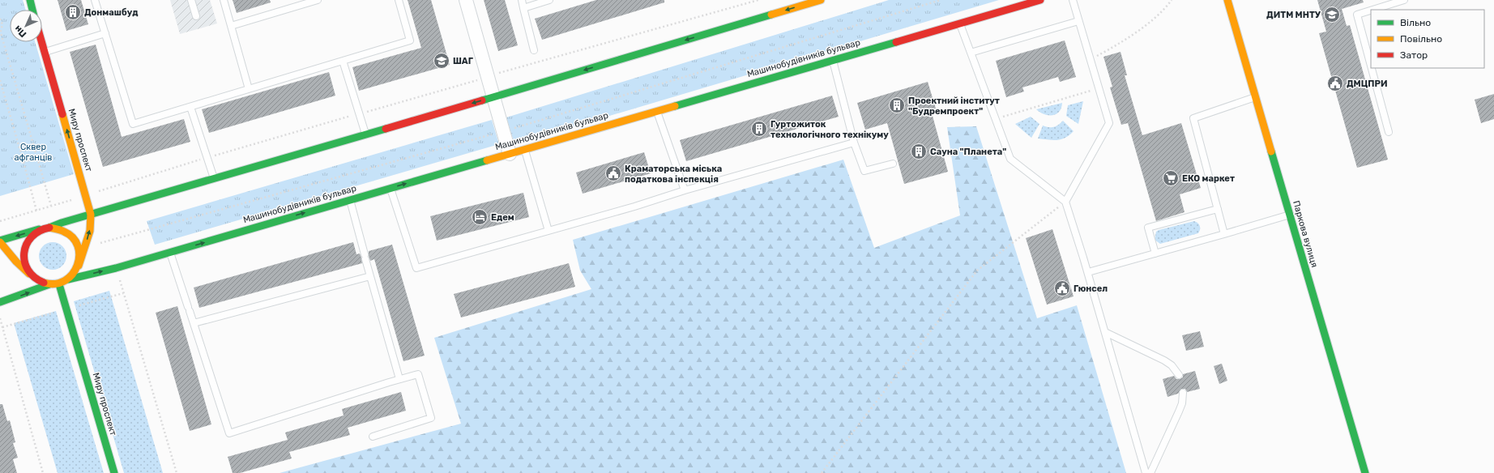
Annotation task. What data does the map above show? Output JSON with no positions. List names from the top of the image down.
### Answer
{
  "streets": {
    "street": ["Машинобудівників бульвар", "Миру проспект", "Паркова вулиця"]
  },
  "crossings": [
    ["Машинобудівників бульвар", "Миру проспект"]
  ],
  "one_way": ["Миру проспект"],
  "parks": ["Сквер афганців"],
  "places": {
    "building": [
      "Донмашбуд",
      "Проектний інститут \"Будремпроект\"",
      "Гуртожиток технологічного технікуму",
      "Сауна \"Планета\""
    ],
    "school or university": ["ДИТМ МНТУ", "ШАГ"],
    "public building": ["ДМЦПРИ", "Краматорська міська податкова інспекція", "Гюнсел"],
    "supermarket": ["ЕКО маркет"],
    "hotel": ["Едем"]
  },
  "legend": ["Вільно", "Повільно", "Затор"],
  "north": "bottom left"
}
